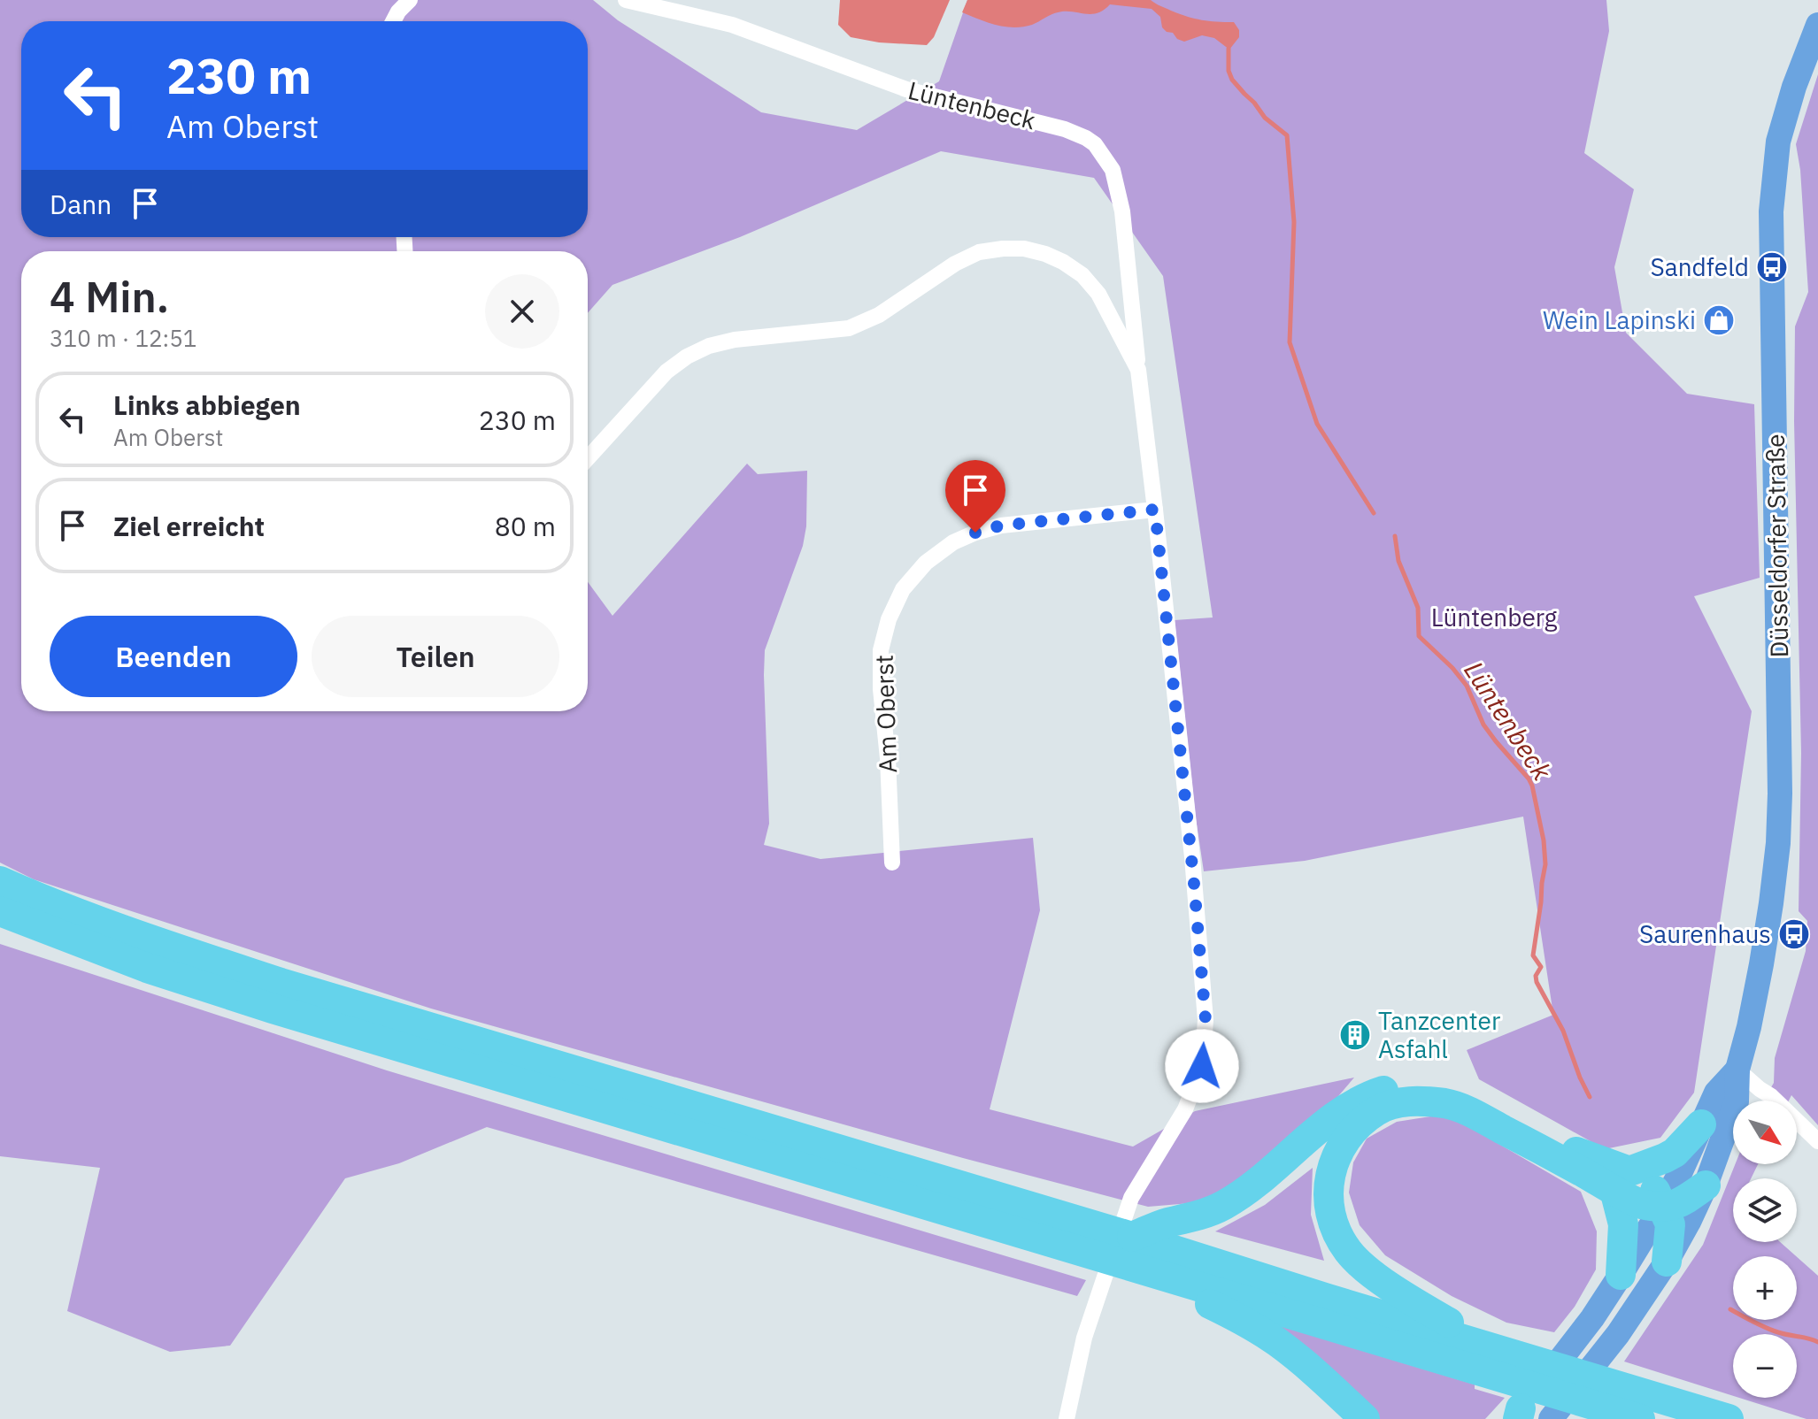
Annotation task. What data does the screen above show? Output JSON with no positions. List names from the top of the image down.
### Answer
{
  "streets": {
    "main road": ["Düsseldorfer Straße"],
    "street": ["Lüntenbeck", "Am Oberst"]
  },
  "crossings": [
    ["Lüntenbeck", "Am Oberst"]
  ],
  "water": ["Lüntenbeck"],
  "parks": ["Lüntenberg"],
  "places": {
    "bus stop": ["Sandfeld", "Saurenhaus"],
    "shop": ["Wein Lapinski"],
    "building": ["Tanzcenter Asfahl"]
  },
  "north": "bottom right",
  "page": {
    "turn": ["230 m", "Am Oberst"],
    "then": "Dann",
    "heading": ["4 Min.", "310 m · 12:51"],
    "list": [
      {
        "name": "Links abbiegen",
        "note": "Am Oberst",
        "value": "230 m"
      },
      {
        "name": "Ziel erreicht",
        "value": "80 m"
      }
    ],
    "buttons": ["Beenden", "Teilen"],
    "map_buttons": ["+", "−"]
  }
}
